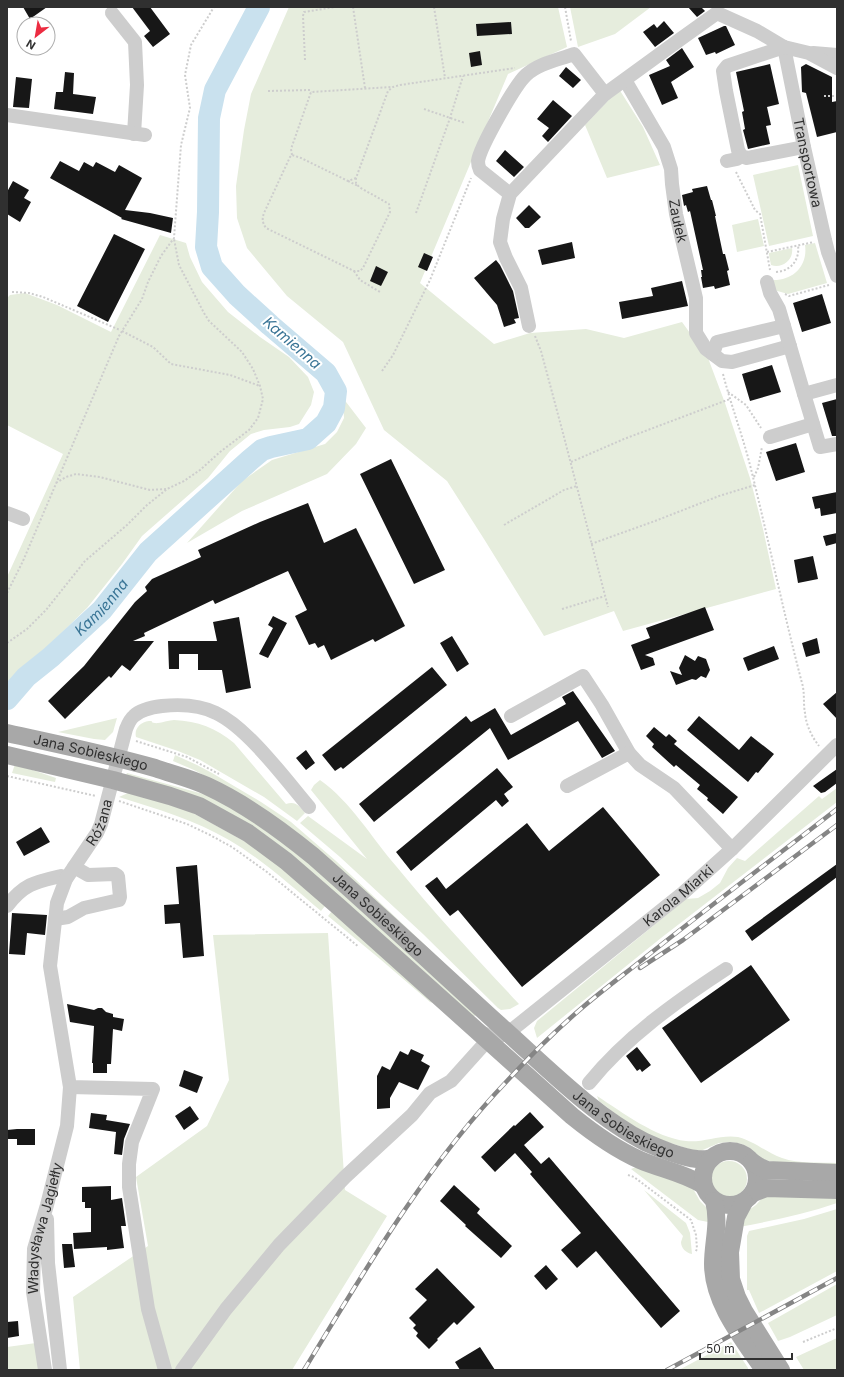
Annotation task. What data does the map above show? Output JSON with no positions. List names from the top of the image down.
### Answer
{
  "streets": {
    "main road": ["Jana Sobieskiego"],
    "street": [
      "Transportowa",
      "Zaułek",
      "Różana",
      "Karola Miarki",
      "Władysława Jagiełły"
    ]
  },
  "crossings": [
    ["Jana Sobieskiego", "Różana"],
    ["Jana Sobieskiego", "Karola Miarki"],
    ["Różana", "Władysława Jagiełły"]
  ],
  "water": ["Kamienna"],
  "scale_bar": "50 m",
  "north": "bottom left"
}
